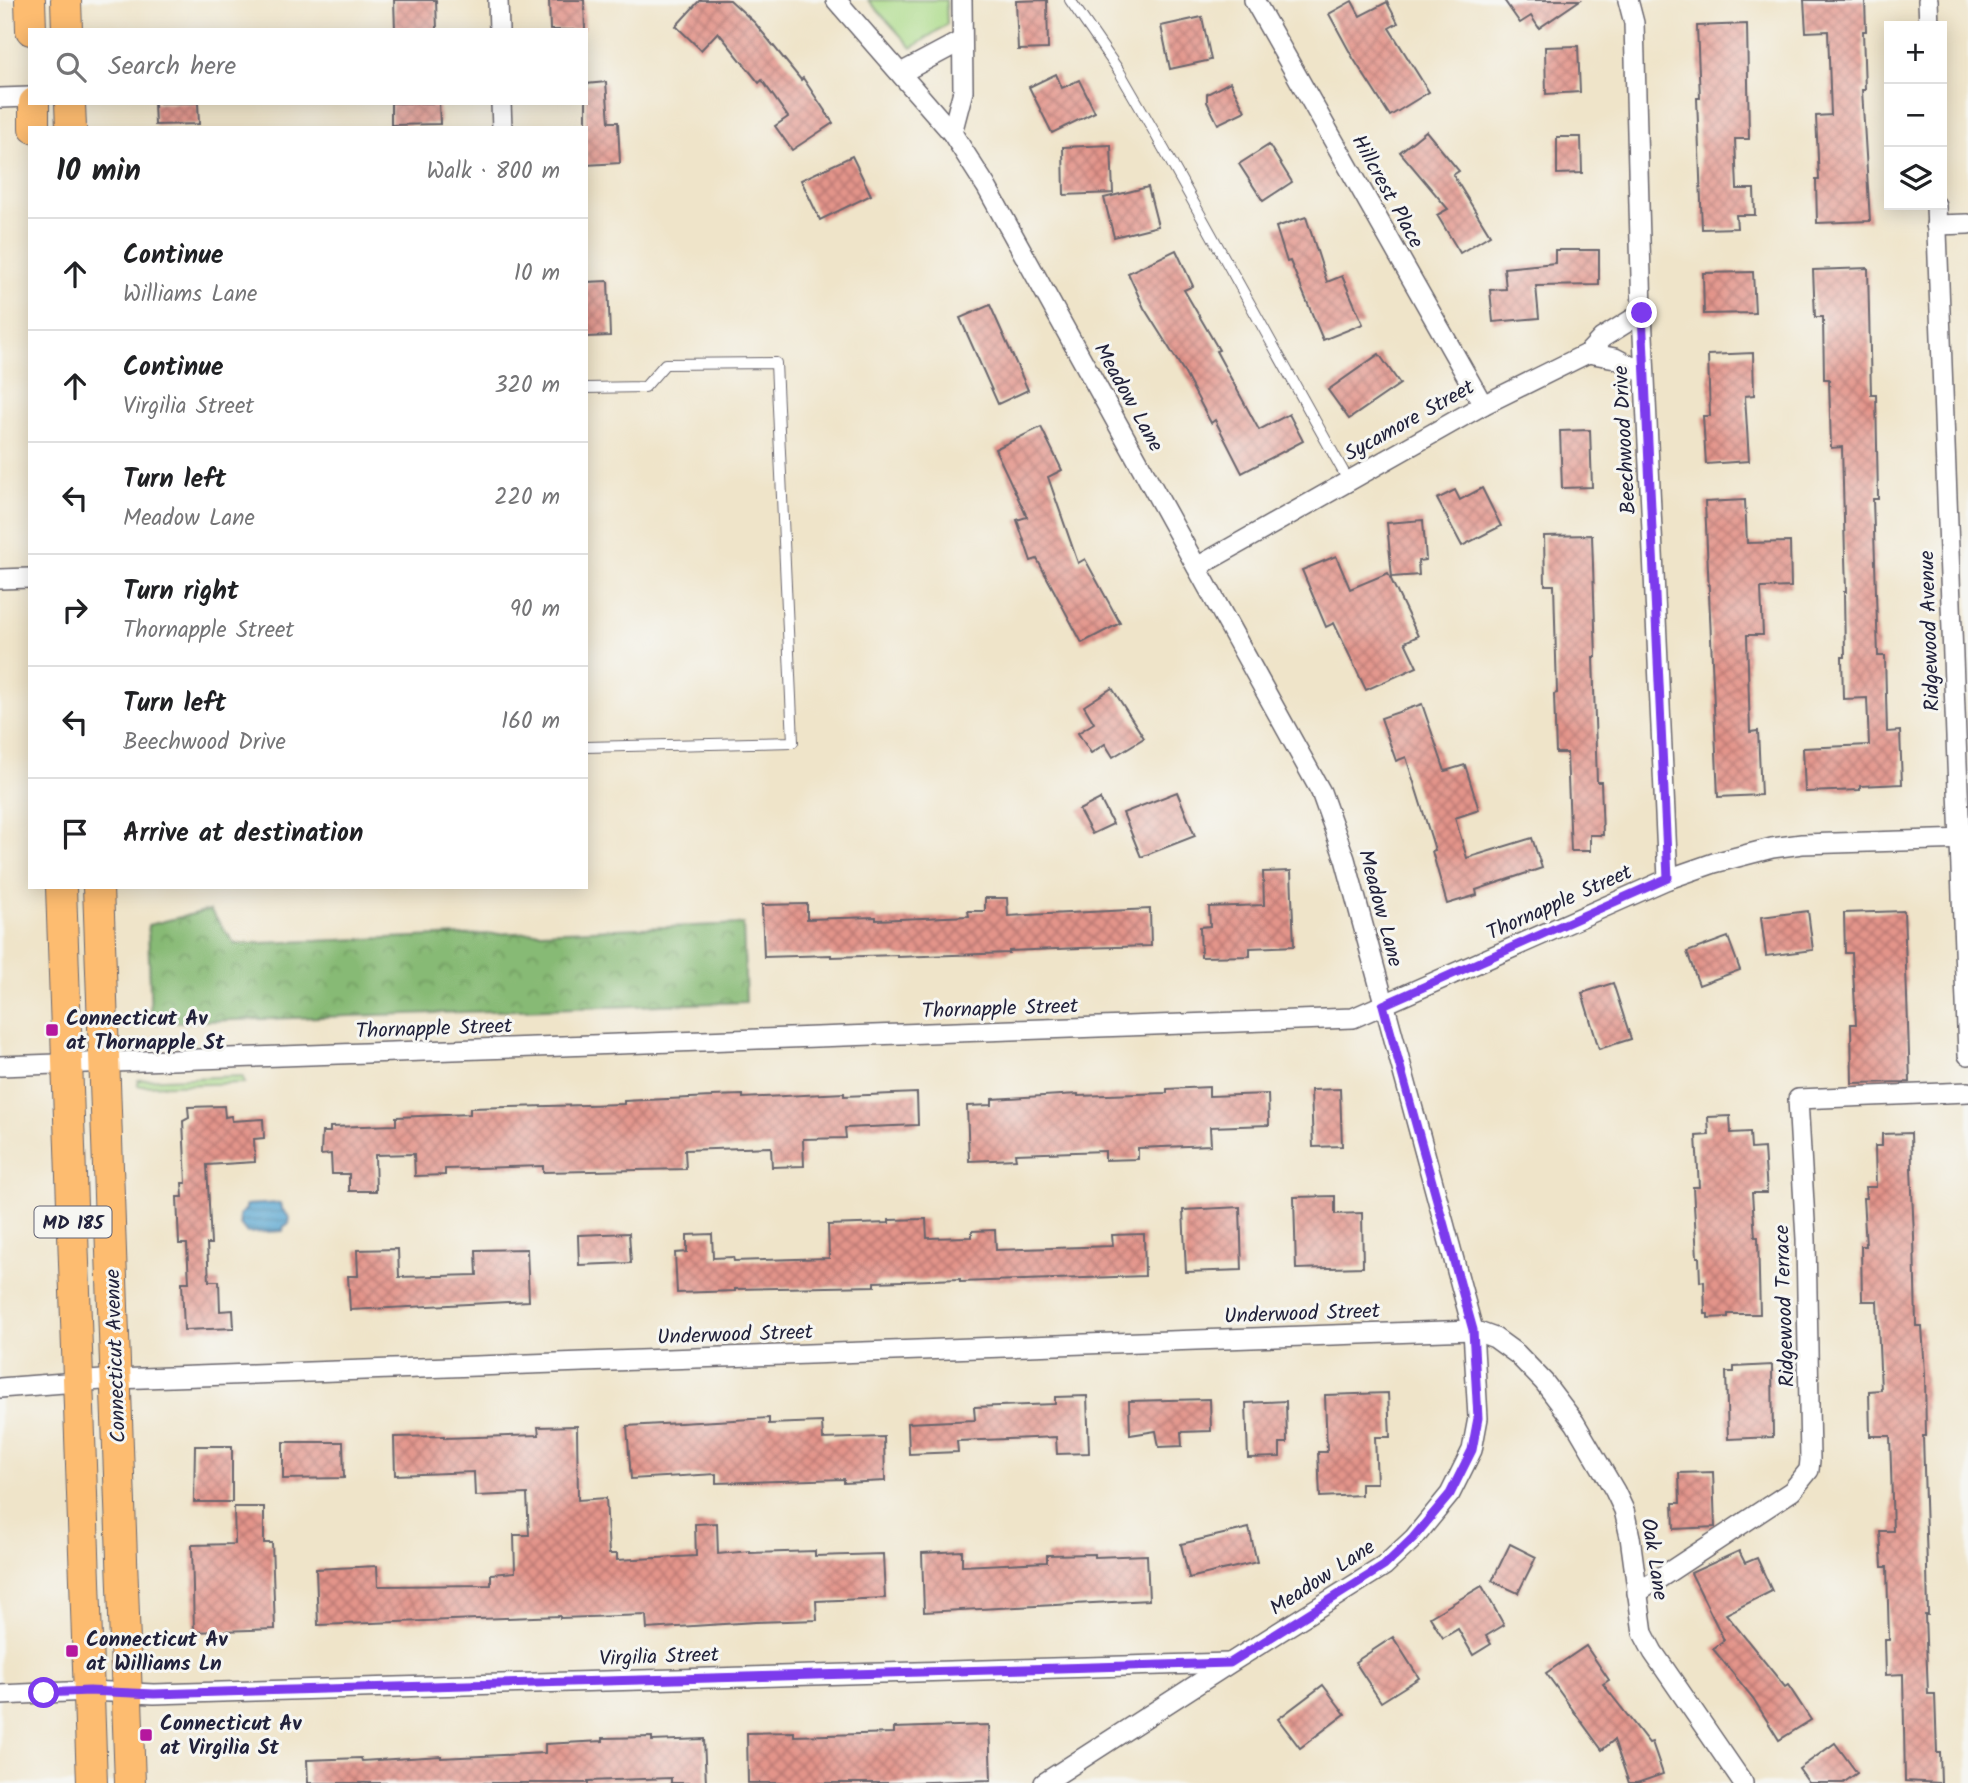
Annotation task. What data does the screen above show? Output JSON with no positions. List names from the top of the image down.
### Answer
{
  "streets": {
    "main road": ["MD 185", "Connecticut Avenue"],
    "street": [
      "Hillcrest Place",
      "Meadow Lane",
      "Sycamore Street",
      "Beechwood Drive",
      "Ridgewood Avenue",
      "Thornapple Street",
      "Ridgewood Terrace",
      "Underwood Street",
      "Oak Lane",
      "Virgilia Street"
    ]
  },
  "crossings": [
    ["Hillcrest Place", "Sycamore Street"],
    ["Meadow Lane", "Sycamore Street"],
    ["Meadow Lane", "Thornapple Street"],
    ["Meadow Lane", "Underwood Street"],
    ["Meadow Lane", "Oak Lane"],
    ["Meadow Lane", "Virgilia Street"],
    ["Sycamore Street", "Beechwood Drive"],
    ["Beechwood Drive", "Thornapple Street"],
    ["Ridgewood Avenue", "Thornapple Street"],
    ["Thornapple Street", "Connecticut Avenue"],
    ["Ridgewood Terrace", "Oak Lane"],
    ["Underwood Street", "Connecticut Avenue"],
    ["Underwood Street", "Oak Lane"],
    ["Connecticut Avenue", "Virgilia Street"]
  ],
  "places": {
    "transit": ["Connecticut Av at Thornapple St", "Connecticut Av at Williams Ln", "Connecticut Av at Virgilia St"]
  },
  "page": {
    "map_buttons": ["+", "−"],
    "search": "Search here",
    "heading": ["10 min", "Walk · 800 m"],
    "list": [
      ["Continue", "Williams Lane", "10 m"],
      ["Continue", "Virgilia Street", "320 m"],
      ["Turn left", "Meadow Lane", "220 m"],
      ["Turn right", "Thornapple Street", "90 m"],
      ["Turn left", "Beechwood Drive", "160 m"],
      "Arrive at destination"
    ]
  }
}
